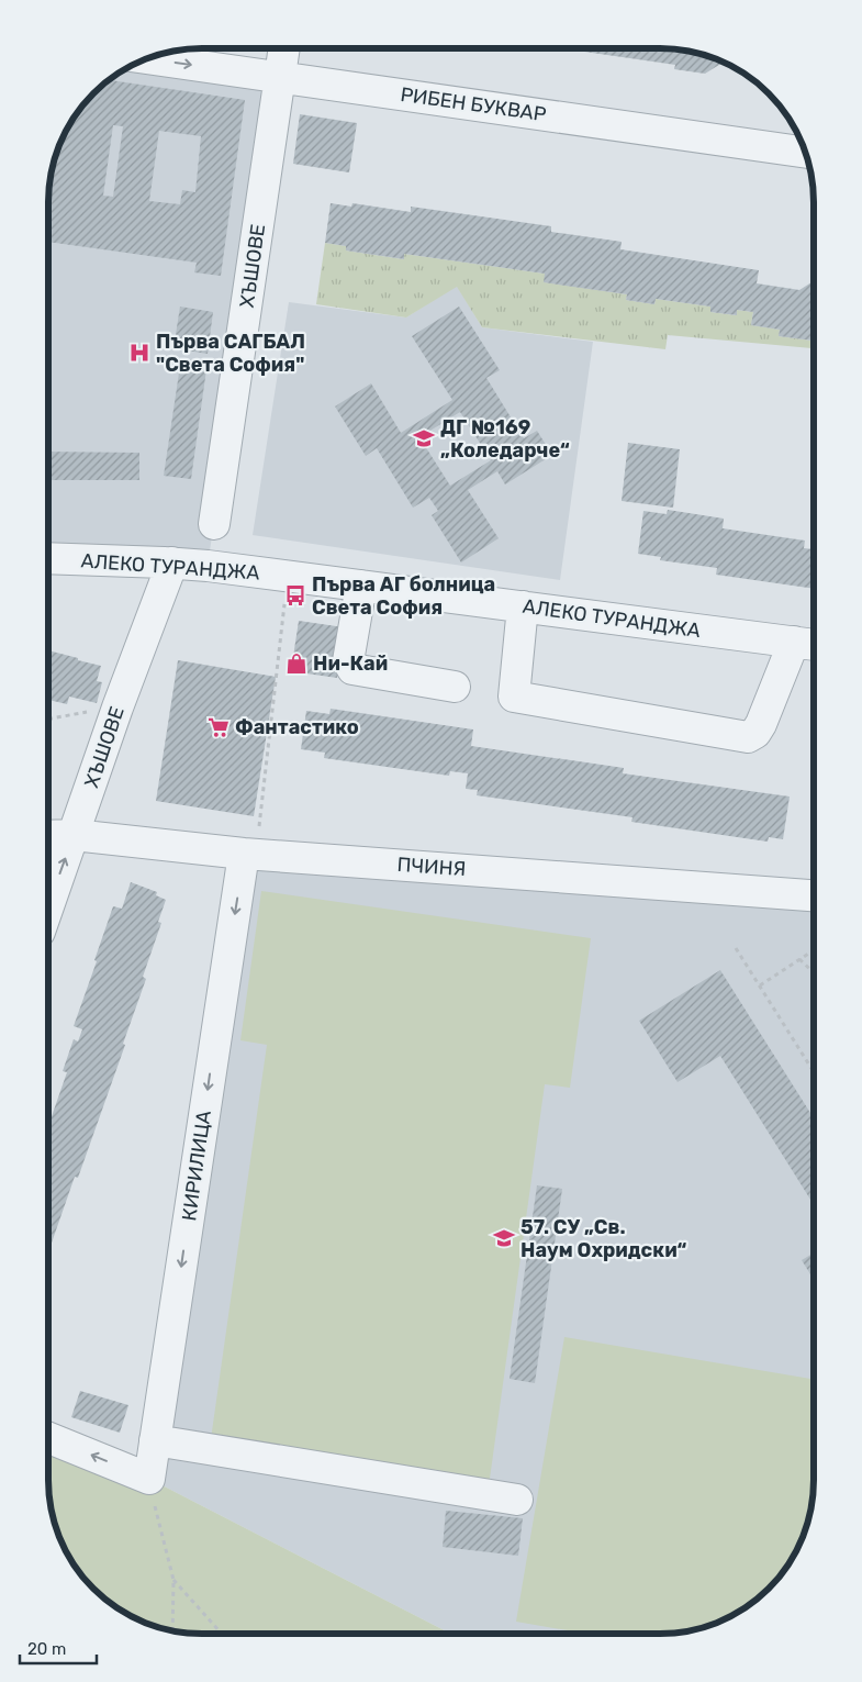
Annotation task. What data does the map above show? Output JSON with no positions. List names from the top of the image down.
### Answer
{
  "streets": {
    "street": [
      "РИБЕН БУКВАР",
      "ХЪШОВЕ",
      "АЛЕКО ТУРАНДЖА",
      "ПЧИНЯ",
      "КИРИЛИЦА"
    ]
  },
  "crossings": [
    ["РИБЕН БУКВАР", "ХЪШОВЕ"],
    ["ХЪШОВЕ", "АЛЕКО ТУРАНДЖА"],
    ["ХЪШОВЕ", "ПЧИНЯ"],
    ["ПЧИНЯ", "КИРИЛИЦА"]
  ],
  "one_way": ["КИРИЛИЦА"],
  "places": {
    "hospital": ["Първа САГБАЛ \"Света София\""],
    "school or university": ["ДГ №169 „Коледарче“", "57. СУ „Св. Наум Охридски“"],
    "bus stop": ["Първа АГ болница Света София"],
    "shop": ["Ни-Кай"],
    "supermarket": ["Фантастико"]
  },
  "scale_bar": "20 m"
}
